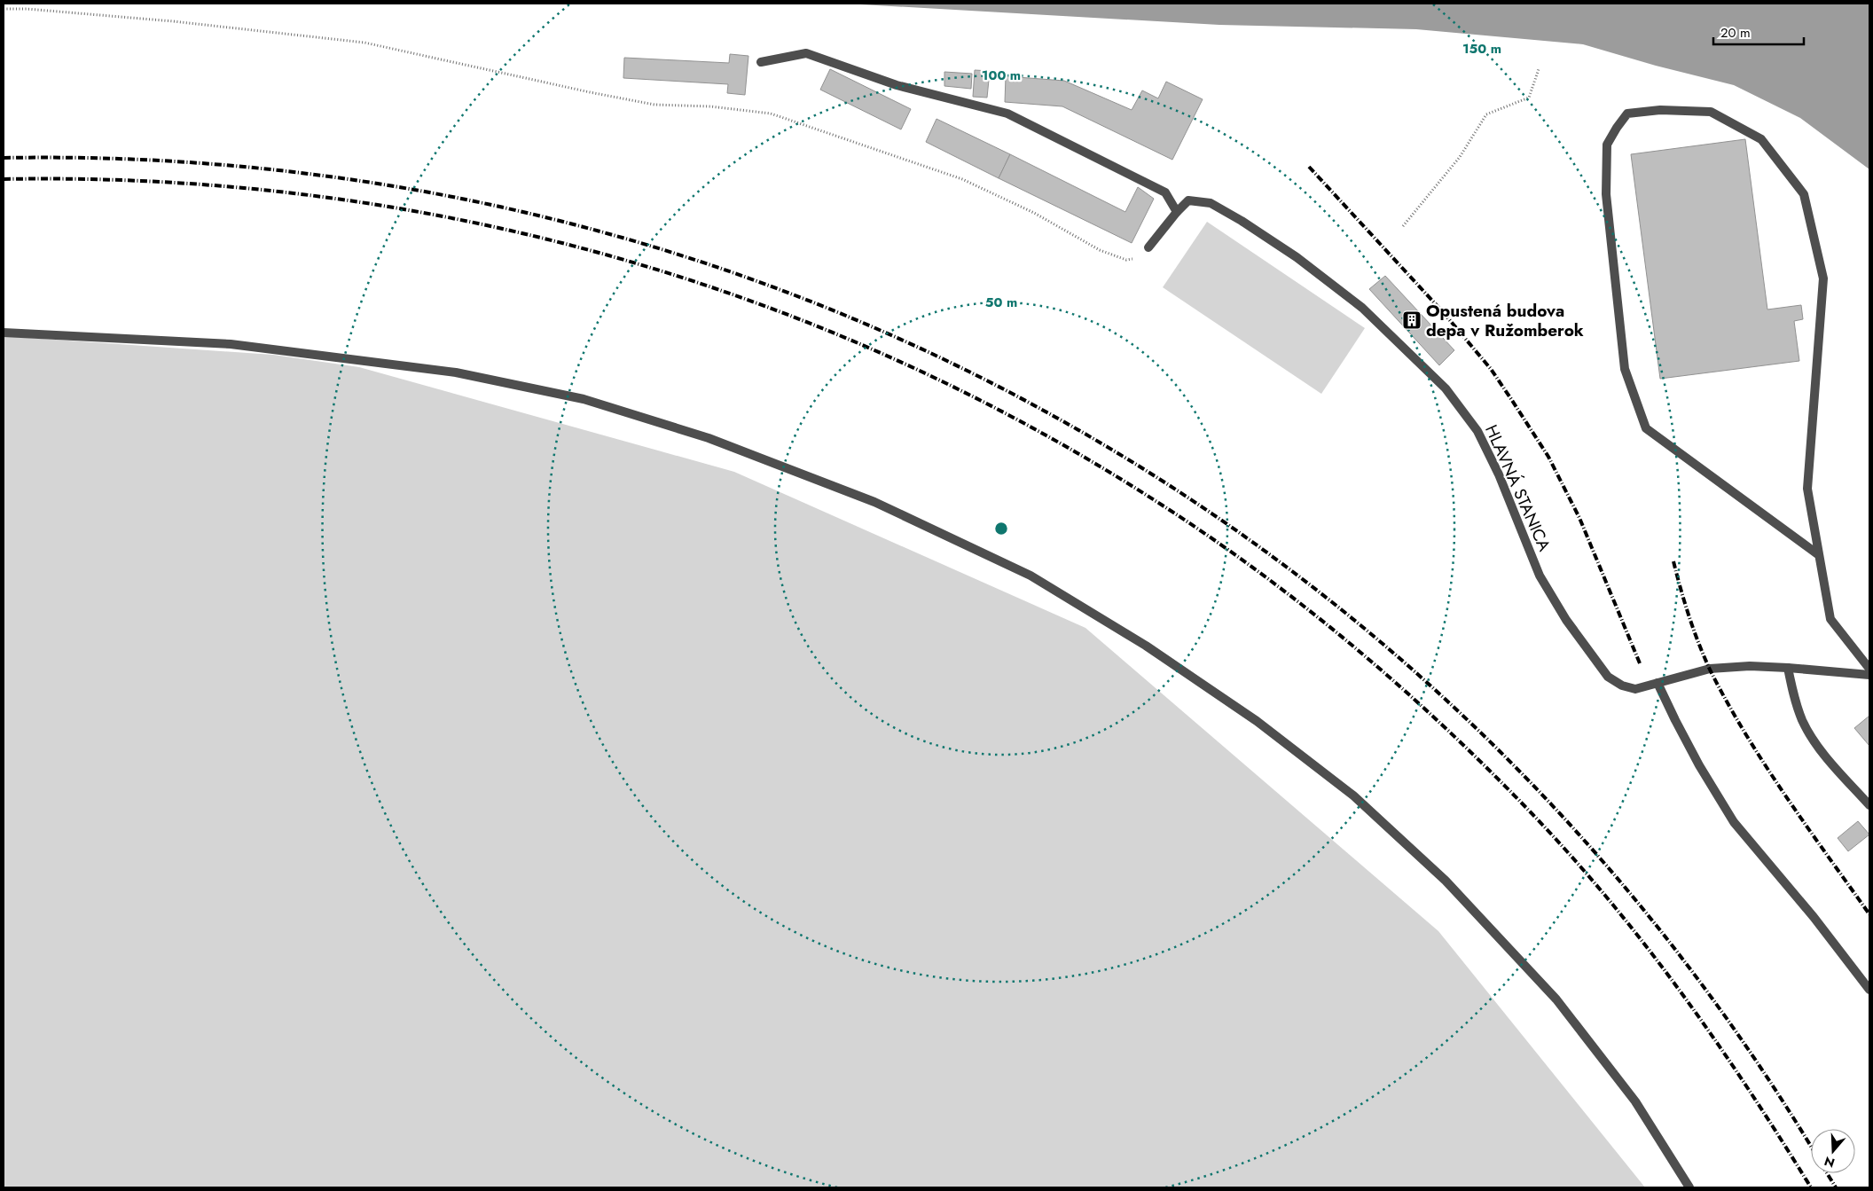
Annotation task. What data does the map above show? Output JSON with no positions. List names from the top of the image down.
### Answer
{
  "streets": {
    "street": ["HLAVNÁ STANICA"]
  },
  "places": {
    "building": ["Opustená budova depa v Ružomberok"]
  },
  "scale_bar": "20 m",
  "north": "bottom",
  "rings": ["150 m", "100 m", "50 m"]
}
